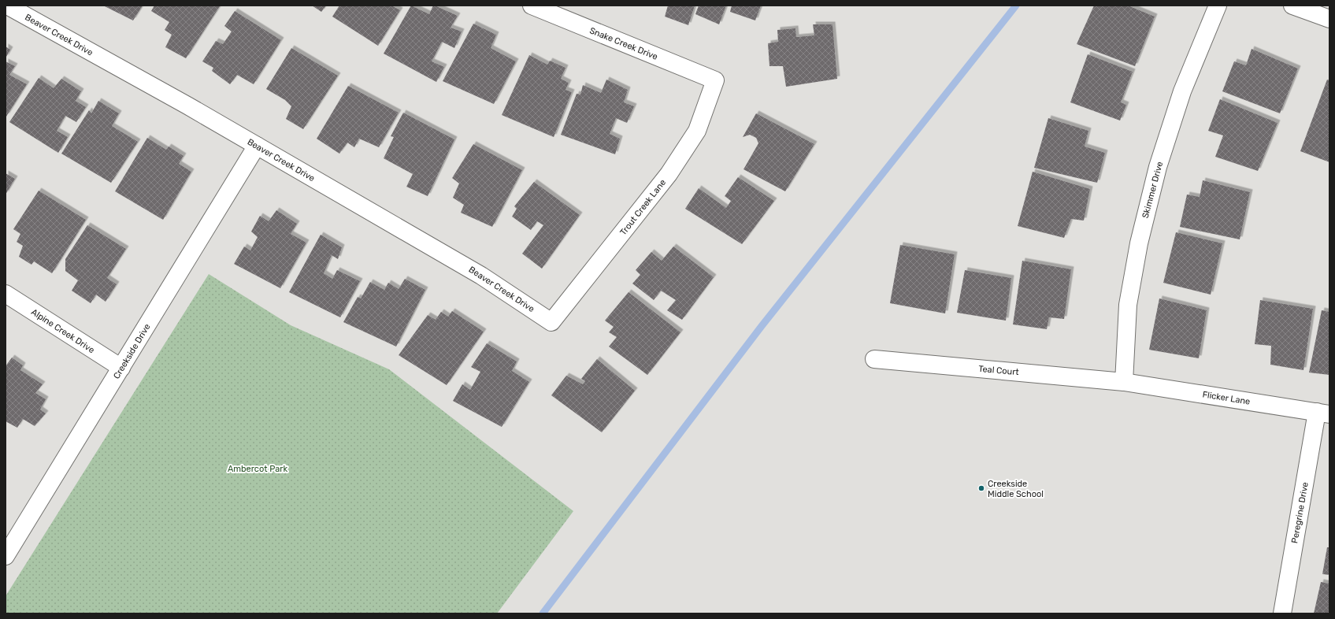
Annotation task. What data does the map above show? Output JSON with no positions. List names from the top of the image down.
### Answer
{
  "streets": {
    "street": [
      "Beaver Creek Drive",
      "Snake Creek Drive",
      "Skimmer Drive",
      "Trout Creek Lane",
      "Alpine Creek Drive",
      "Creekside Drive",
      "Teal Court",
      "Flicker Lane",
      "Peregrine Drive"
    ]
  },
  "crossings": [
    ["Beaver Creek Drive", "Trout Creek Lane"],
    ["Beaver Creek Drive", "Creekside Drive"],
    ["Snake Creek Drive", "Trout Creek Lane"],
    ["Skimmer Drive", "Teal Court"],
    ["Skimmer Drive", "Flicker Lane"],
    ["Alpine Creek Drive", "Creekside Drive"],
    ["Teal Court", "Flicker Lane"],
    ["Flicker Lane", "Peregrine Drive"]
  ],
  "parks": ["Ambercot Park"],
  "places": ["Creekside Middle School"]
}
